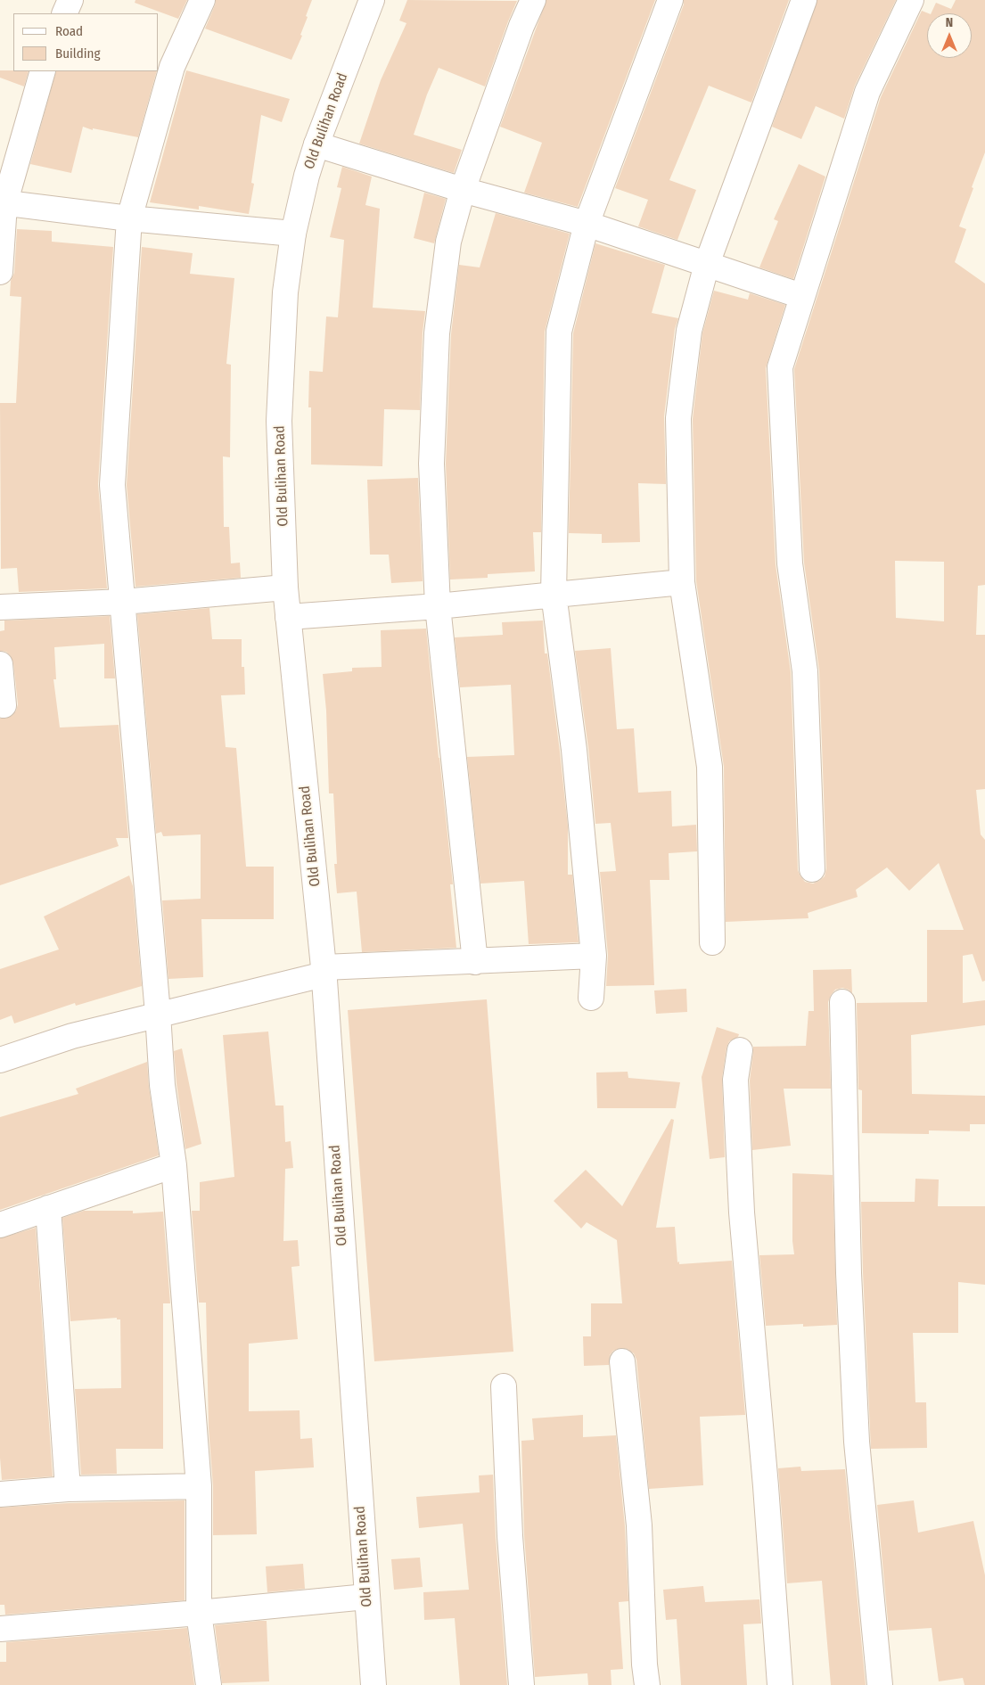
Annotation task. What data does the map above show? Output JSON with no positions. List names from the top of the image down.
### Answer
{
  "streets": {
    "street": ["Old Bulihan Road"]
  },
  "legend": ["Road", "Building"],
  "north": "top"
}
